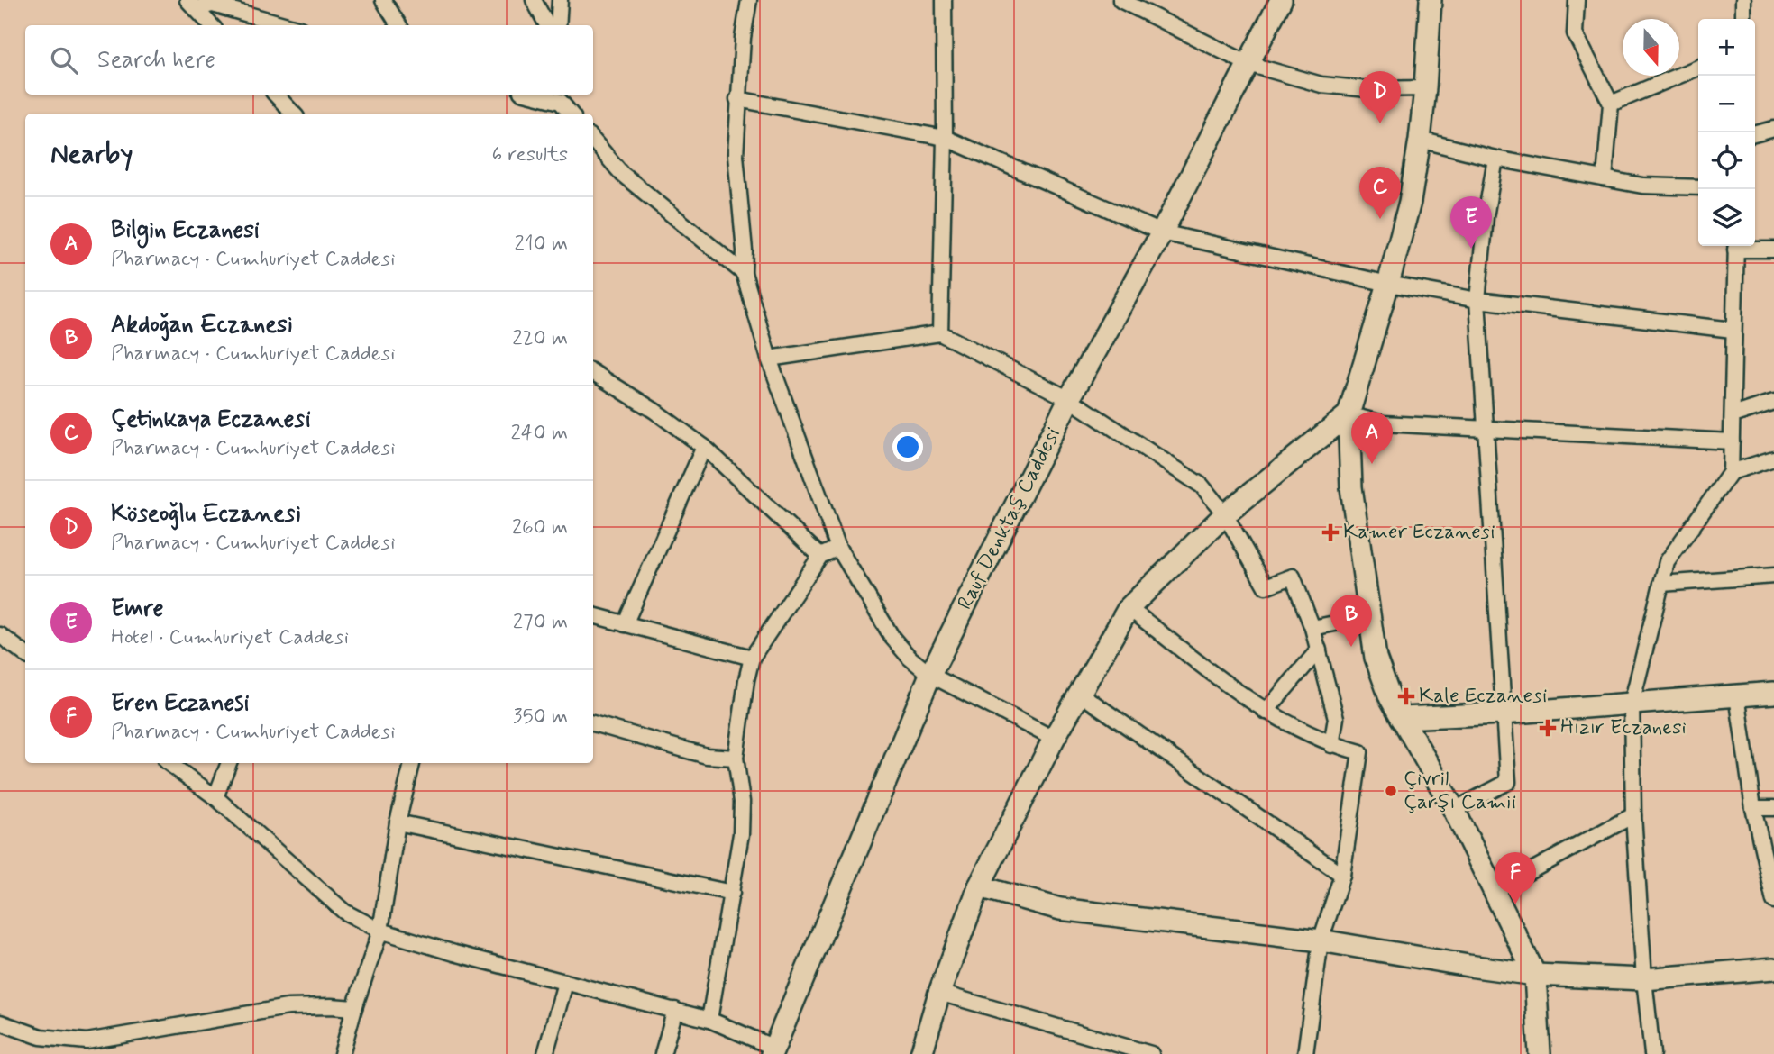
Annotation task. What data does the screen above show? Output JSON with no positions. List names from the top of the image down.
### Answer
{
  "streets": {
    "street": ["Rauf Denktaş Caddesi"]
  },
  "places": {
    "health": ["Kamer Eczanesi", "Kale Eczanesi", "Hızır Eczanesi"],
    "other": ["Çivril Çarşı Camii"]
  },
  "north": "bottom",
  "page": {
    "map_buttons": ["+", "−"],
    "search": "Search here",
    "pins": [
      "D",
      "C",
      "E",
      "A",
      "B",
      "F"
    ],
    "heading": ["Nearby", "6 results"],
    "list": [
      {
        "mark": "A",
        "name": "Bilgin Eczanesi",
        "note": "Pharmacy · Cumhuriyet Caddesi",
        "value": "210 m"
      },
      {
        "mark": "B",
        "name": "Akdoğan Eczanesi",
        "note": "Pharmacy · Cumhuriyet Caddesi",
        "value": "220 m"
      },
      {
        "mark": "C",
        "name": "Çetinkaya Eczanesi",
        "note": "Pharmacy · Cumhuriyet Caddesi",
        "value": "240 m"
      },
      {
        "mark": "D",
        "name": "Köseoğlu Eczanesi",
        "note": "Pharmacy · Cumhuriyet Caddesi",
        "value": "260 m"
      },
      {
        "mark": "E",
        "name": "Emre",
        "note": "Hotel · Cumhuriyet Caddesi",
        "value": "270 m"
      },
      {
        "mark": "F",
        "name": "Eren Eczanesi",
        "note": "Pharmacy · Cumhuriyet Caddesi",
        "value": "350 m"
      }
    ]
  }
}
